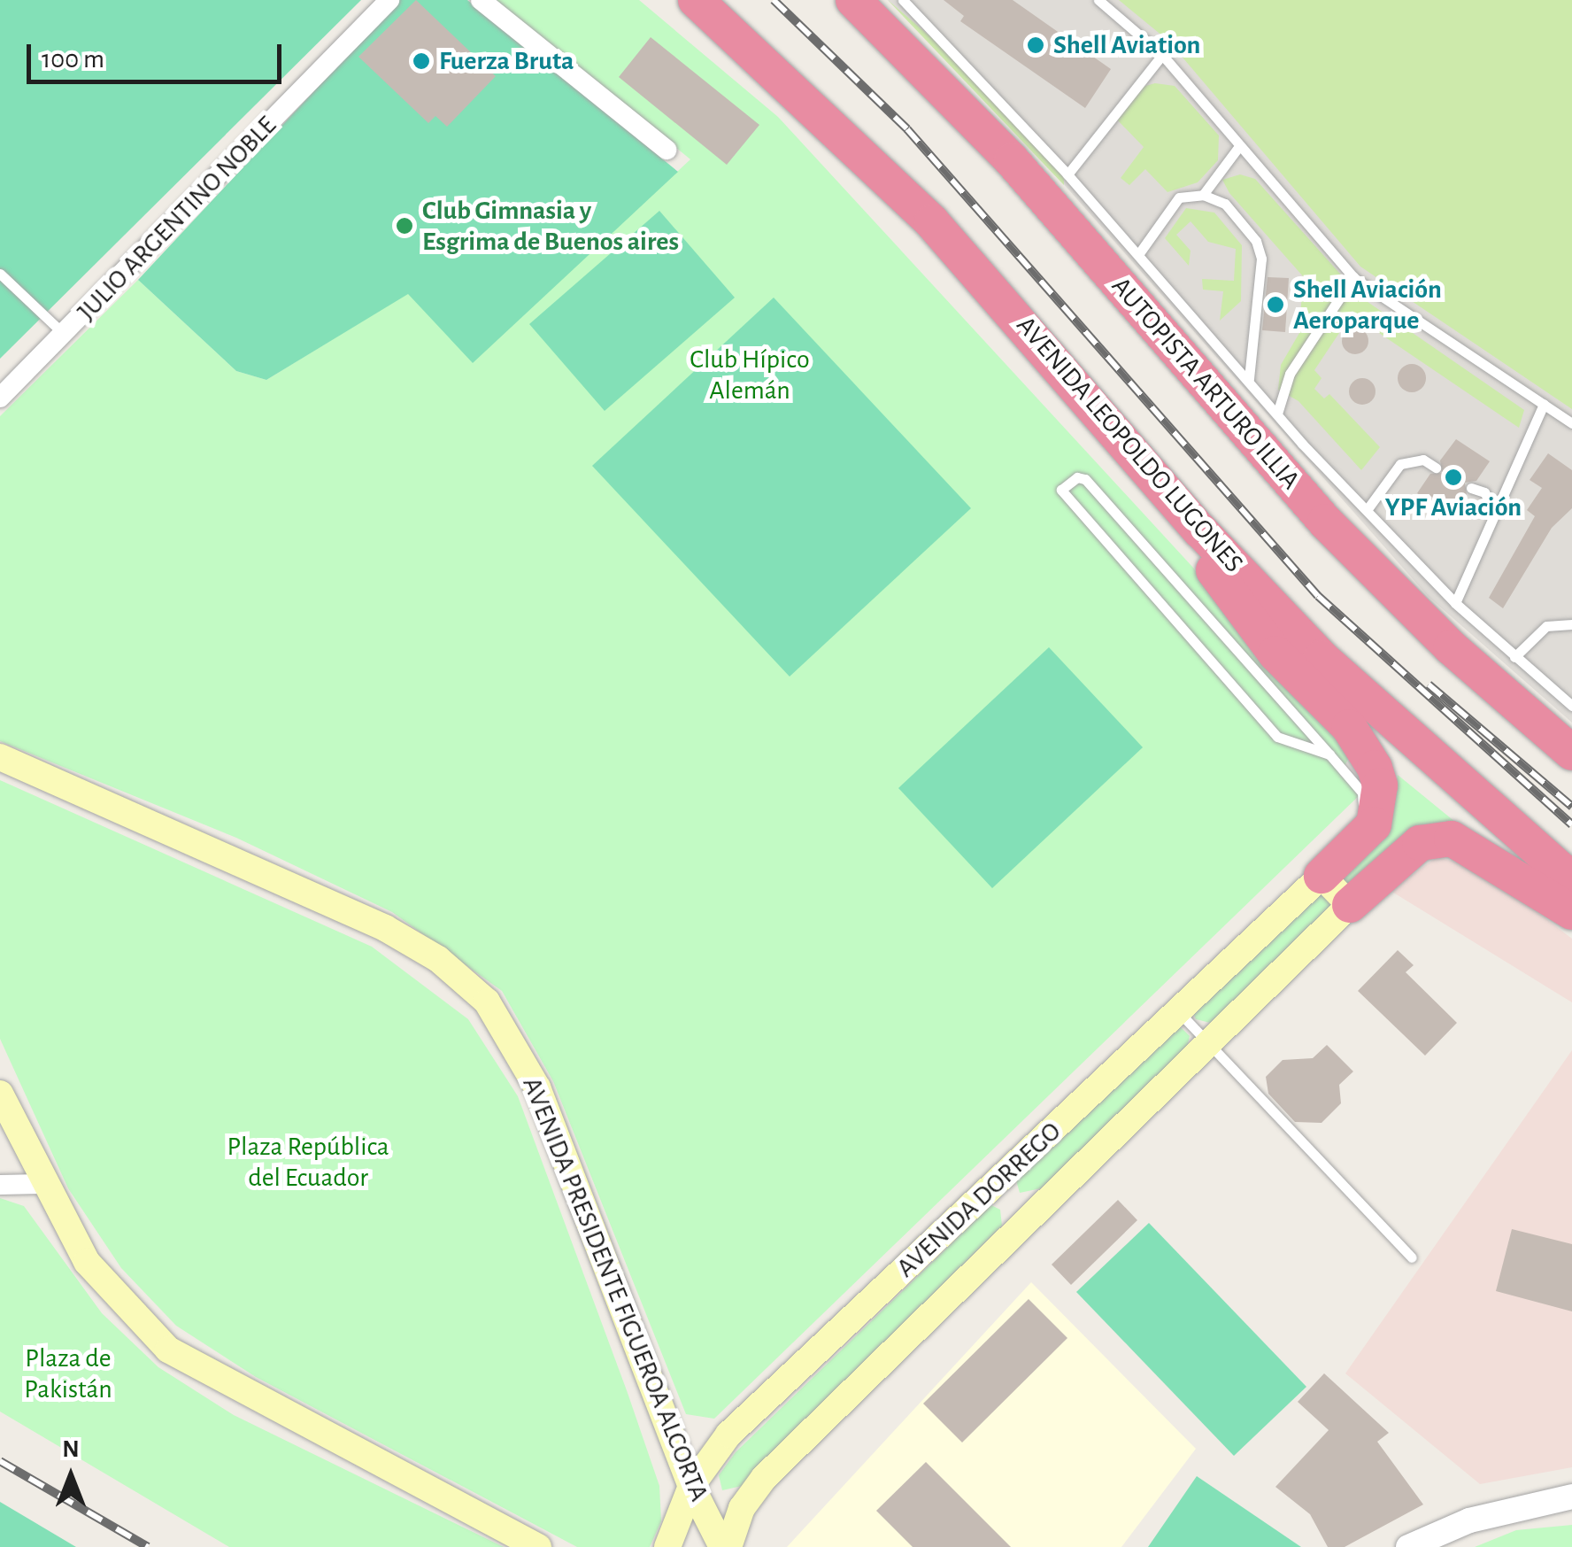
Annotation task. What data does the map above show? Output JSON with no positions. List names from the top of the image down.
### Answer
{
  "streets": {
    "highway": ["AUTOPISTA ARTURO ILLIA", "AVENIDA LEOPOLDO LUGONES"],
    "main road": ["AVENIDA DORREGO", "AVENIDA PRESIDENTE FIGUEROA ALCORTA"],
    "street": ["JULIO ARGENTINO NOBLE"]
  },
  "crossings": [
    ["AVENIDA DORREGO", "AVENIDA PRESIDENTE FIGUEROA ALCORTA"]
  ],
  "parks": ["Club Hípico Alemán", "Plaza República del Ecuador", "Plaza de Pakistán"],
  "places": [
    "Shell Aviation",
    "Fuerza Bruta",
    "Club Gimnasia y Esgrima de Buenos aires",
    "Shell Aviación Aeroparque",
    "YPF Aviación"
  ],
  "scale_bar": "100 m",
  "north": "top"
}
